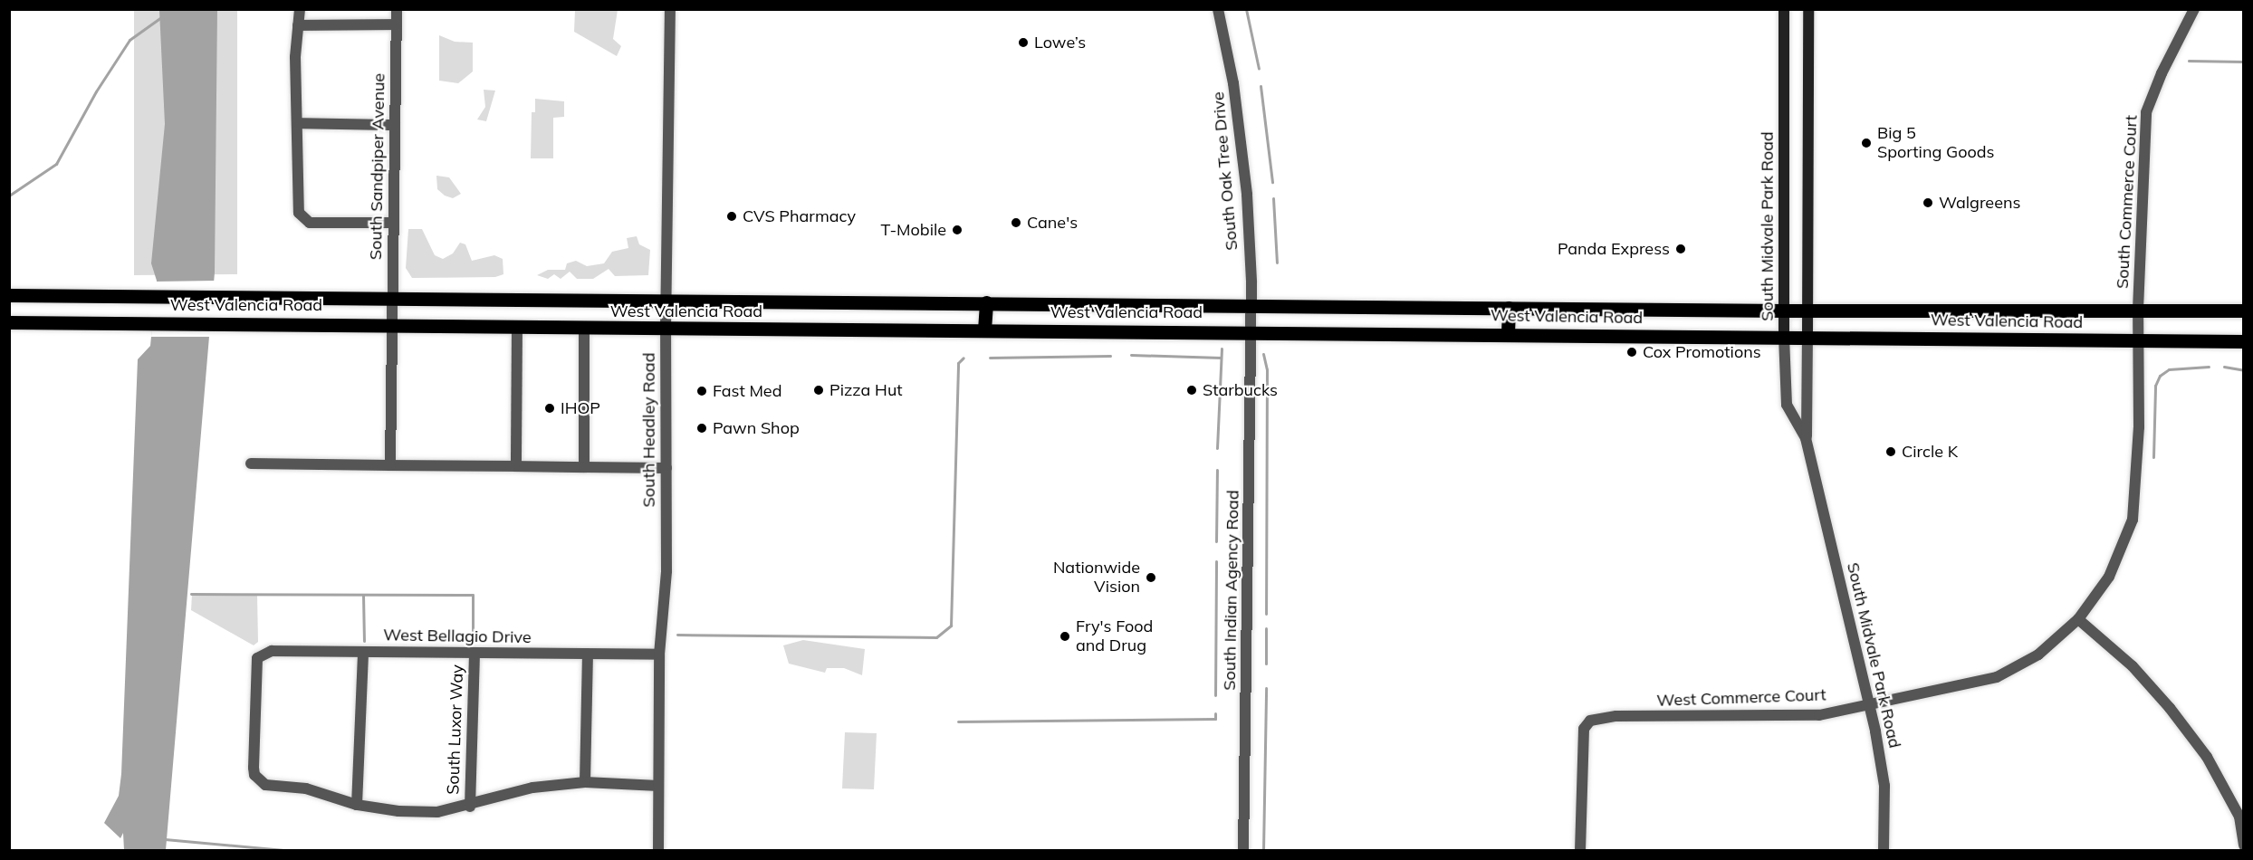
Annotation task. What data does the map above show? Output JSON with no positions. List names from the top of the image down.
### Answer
{
  "streets": {
    "main road": ["South Midvale Park Road", "West Valencia Road"],
    "street": [
      "South Sandpiper Avenue",
      "South Oak Tree Drive",
      "South Commerce Court",
      "South Headley Road",
      "South Indian Agency Road",
      "West Bellagio Drive",
      "West Commerce Court",
      "South Luxor Way"
    ]
  },
  "crossings": [
    ["South Sandpiper Avenue", "West Valencia Road"],
    ["South Oak Tree Drive", "West Valencia Road"],
    ["South Oak Tree Drive", "South Indian Agency Road"],
    ["South Commerce Court", "West Valencia Road"],
    ["South Commerce Court", "West Commerce Court"],
    ["South Midvale Park Road", "West Valencia Road"],
    ["South Midvale Park Road", "West Commerce Court"],
    ["West Valencia Road", "South Headley Road"],
    ["West Valencia Road", "South Indian Agency Road"],
    ["West Valencia Road", "West Commerce Court"],
    ["South Headley Road", "West Bellagio Drive"],
    ["West Bellagio Drive", "South Luxor Way"]
  ],
  "places": [
    "Lowe’s",
    "Big 5 Sporting Goods",
    "Walgreens",
    "CVS Pharmacy",
    "Cane's",
    "T-Mobile",
    "Panda Express",
    "Cox Promotions",
    "Pizza Hut",
    "Starbucks",
    "Fast Med",
    "IHOP",
    "Pawn Shop",
    "Circle K",
    "Nationwide Vision",
    "Fry's Food and Drug"
  ]
}
